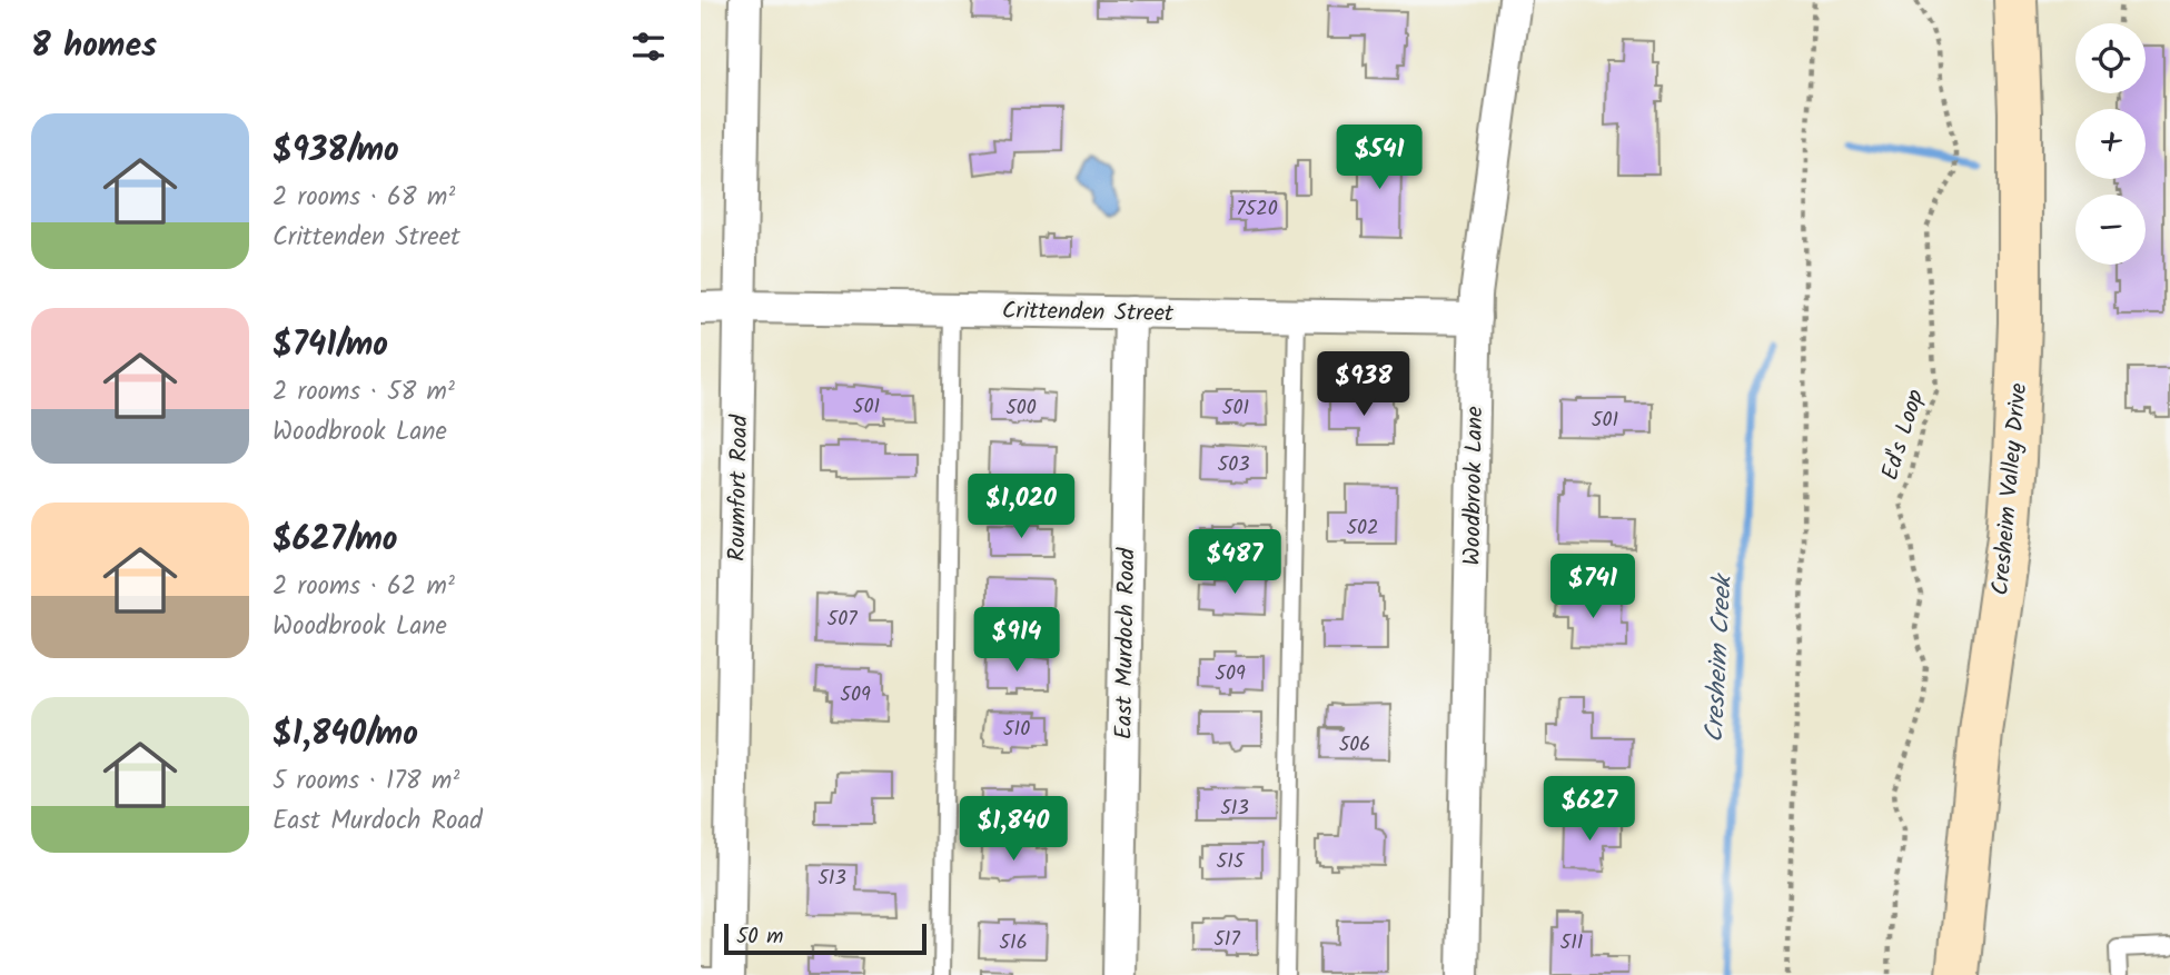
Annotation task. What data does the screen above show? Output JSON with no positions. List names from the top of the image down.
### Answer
{
  "streets": {
    "main road": ["Cresheim Valley Drive"],
    "street": [
      "Crittenden Street",
      "Woodbrook Lane",
      "Roumfort Road",
      "East Murdoch Road"
    ],
    "path": ["Ed's Loop"]
  },
  "crossings": [
    ["Crittenden Street", "Woodbrook Lane"],
    ["Crittenden Street", "Roumfort Road"],
    ["Crittenden Street", "East Murdoch Road"]
  ],
  "water": ["Cresheim Creek"],
  "house_numbers": [
    "7520",
    "501",
    "500",
    "501",
    "501",
    "503",
    "502",
    "507",
    "509",
    "509",
    "510",
    "506",
    "513",
    "515",
    "513",
    "517",
    "516",
    "511"
  ],
  "scale_bar": "50 m",
  "page": {
    "heading": "8 homes",
    "map_buttons": ["+", "−"],
    "list": [
      {
        "name": "$938/mo",
        "note": "2 rooms · 68 m² · Crittenden Street"
      },
      {
        "name": "$741/mo",
        "note": "2 rooms · 58 m² · Woodbrook Lane"
      },
      {
        "name": "$627/mo",
        "note": "2 rooms · 62 m² · Woodbrook Lane"
      },
      {
        "name": "$1,840/mo",
        "note": "5 rooms · 178 m² · East Murdoch Road"
      }
    ],
    "price": [
      "$541",
      "$938",
      "$1,020",
      "$487",
      "$741",
      "$914",
      "$627",
      "$1,840"
    ],
    "scale": "50 m"
  }
}
